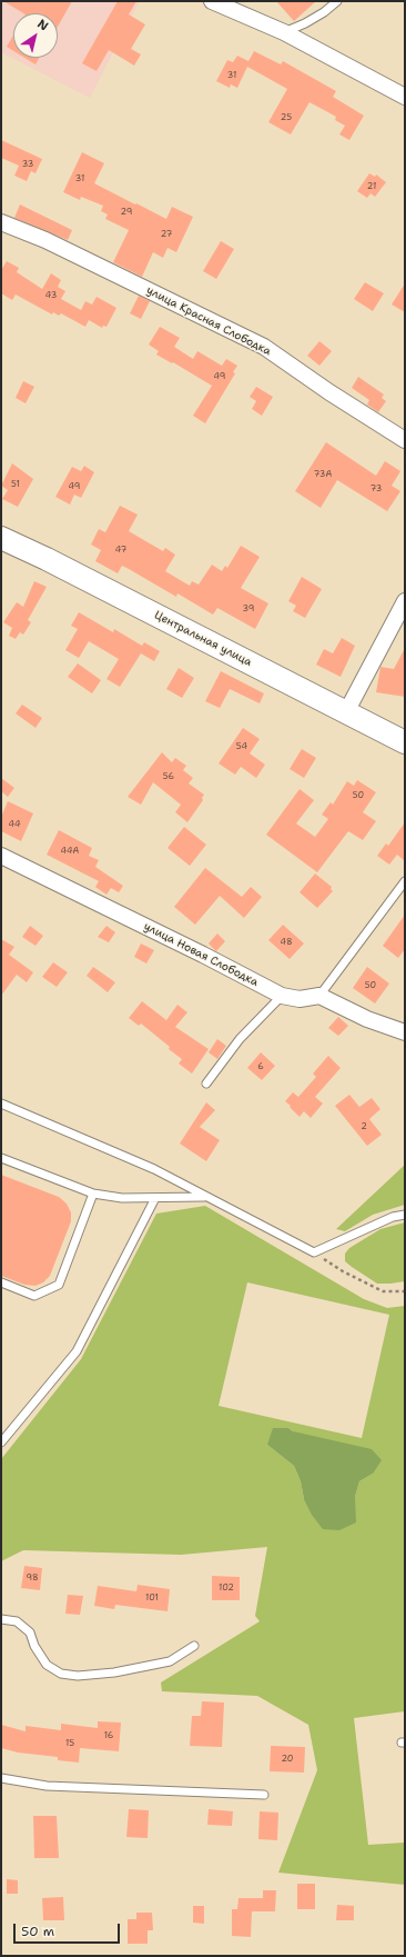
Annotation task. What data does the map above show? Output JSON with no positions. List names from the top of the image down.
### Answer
{
  "streets": {
    "main road": ["Центральная улица"],
    "street": ["улица Красная Слободка", "улица Новая Слободка"]
  },
  "house_numbers": [
    "31",
    "25",
    "33",
    "31",
    "21",
    "29",
    "27",
    "43",
    "49",
    "73А",
    "51",
    "49",
    "73",
    "47",
    "39",
    "54",
    "56",
    "50",
    "44",
    "44А",
    "48",
    "50",
    "6",
    "2",
    "98",
    "102",
    "101",
    "16",
    "15",
    "20"
  ],
  "scale_bar": "50 m",
  "north": "top right"
}
